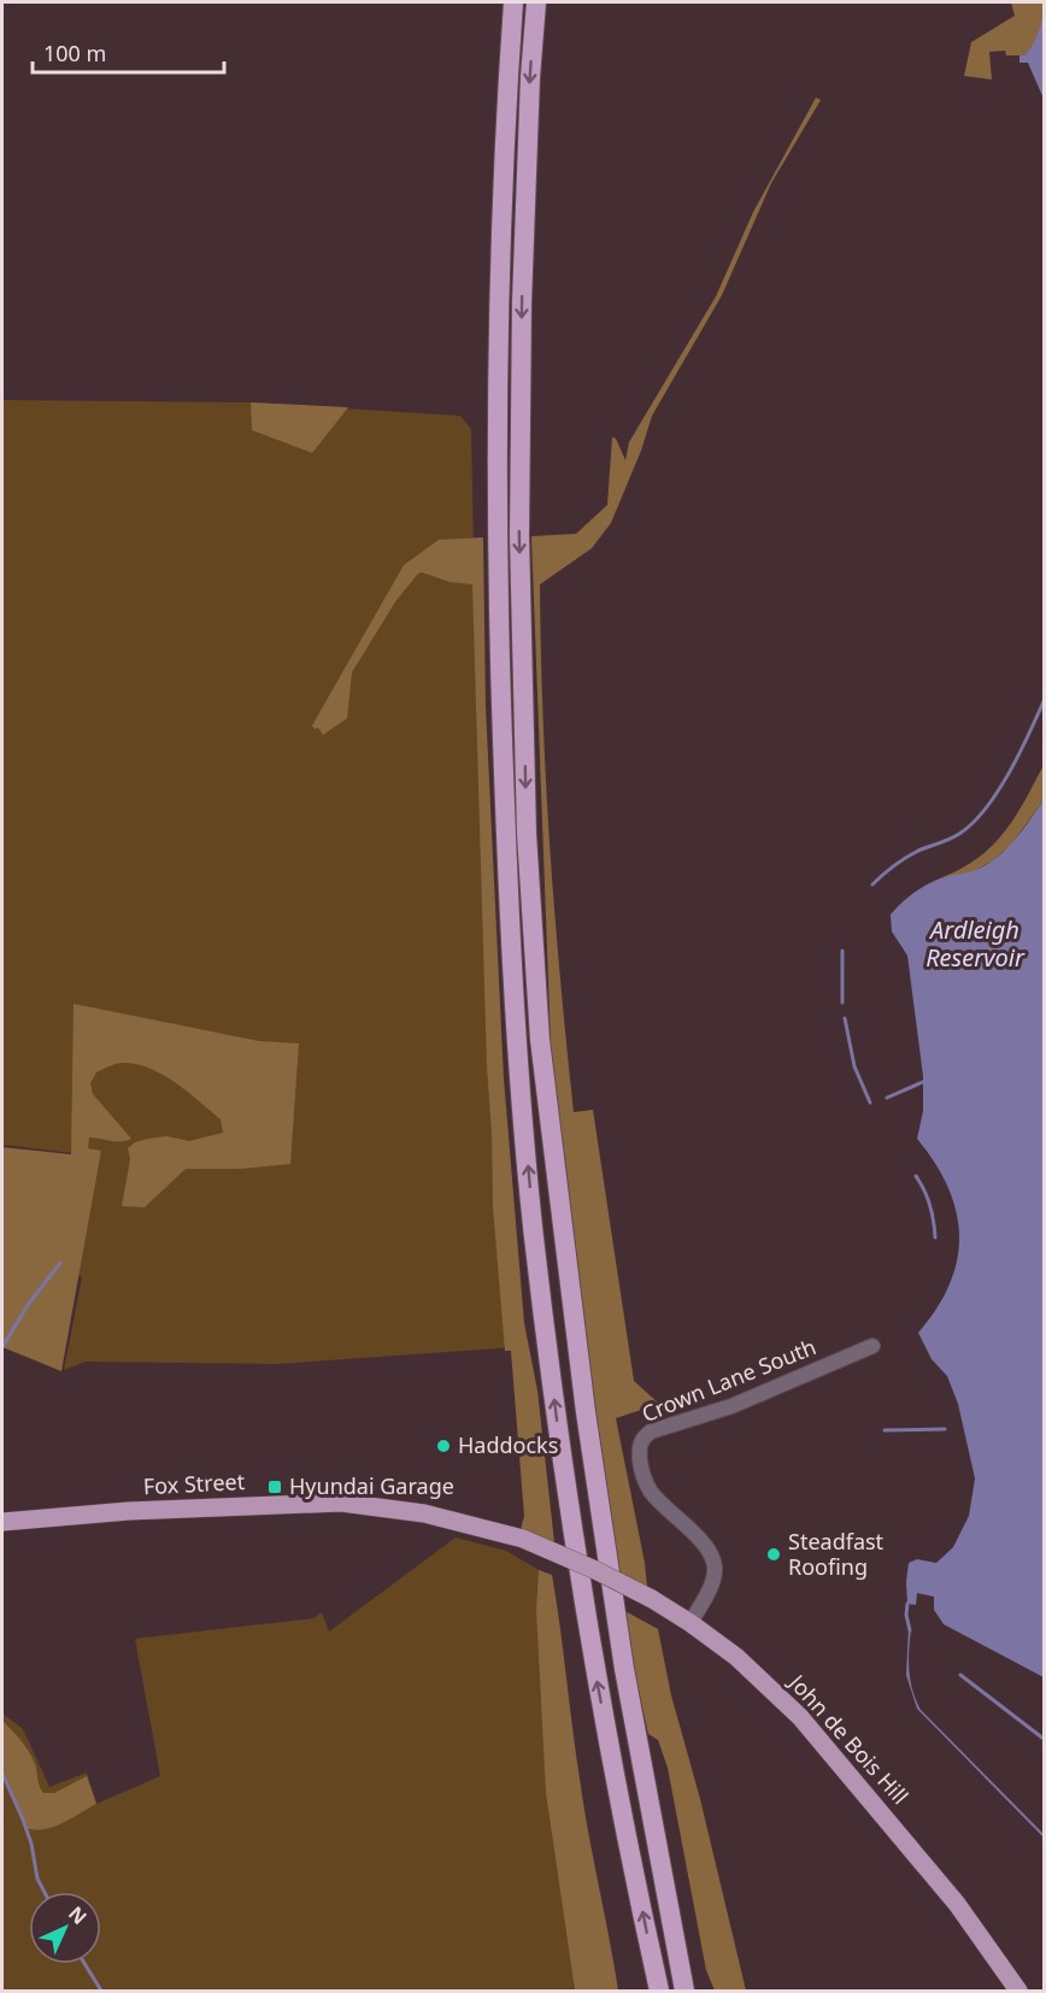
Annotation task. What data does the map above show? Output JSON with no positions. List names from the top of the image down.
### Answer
{
  "streets": {
    "main road": ["Fox Street", "John de Bois Hill"],
    "street": ["Crown Lane South"]
  },
  "crossings": [
    ["Crown Lane South", "John de Bois Hill"],
    ["Fox Street", "John de Bois Hill"]
  ],
  "water": ["Ardleigh Reservoir"],
  "places": {
    "other": ["Haddocks", "Steadfast Roofing"],
    "transit": ["Hyundai Garage"]
  },
  "scale_bar": "100 m",
  "north": "top right"
}
